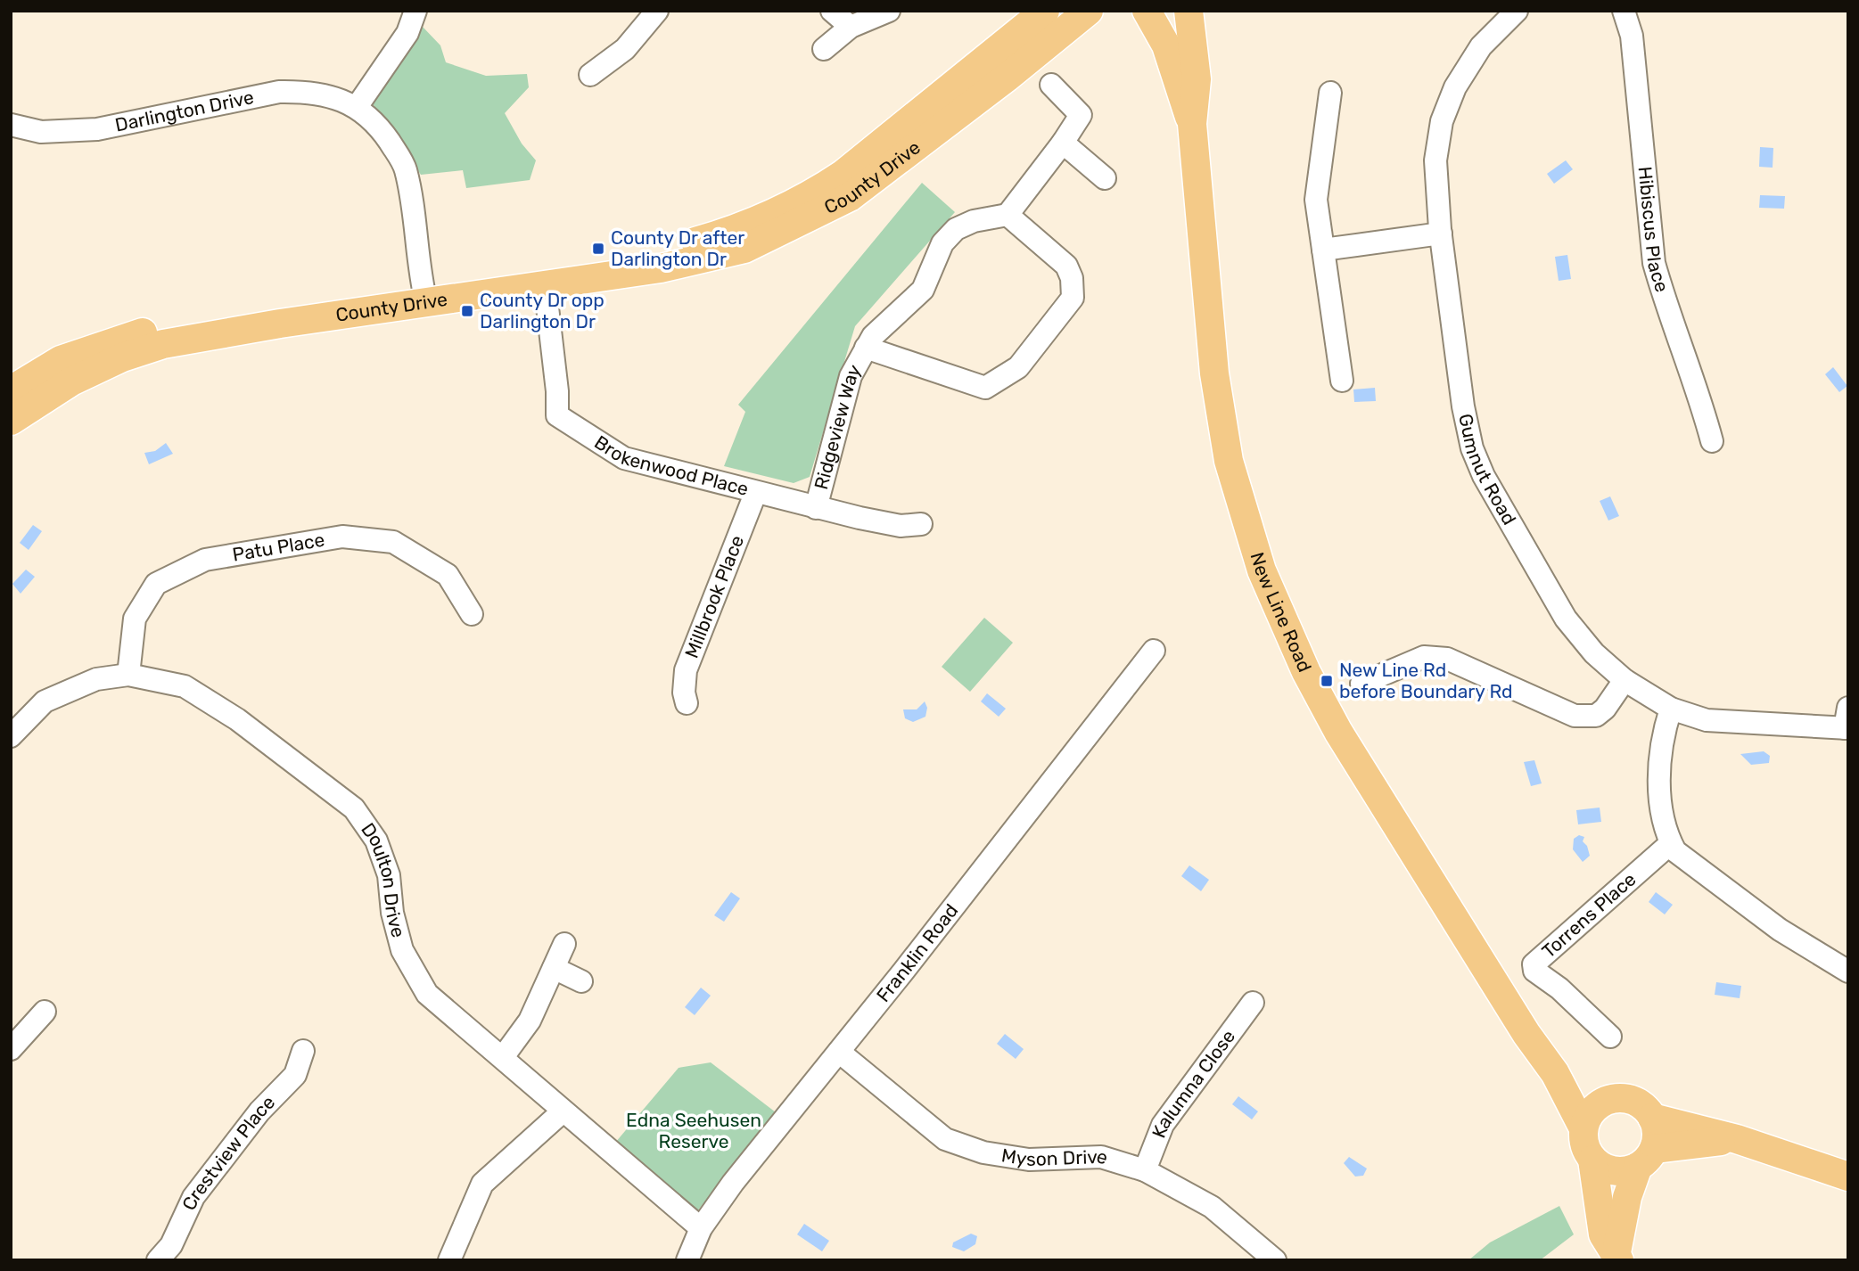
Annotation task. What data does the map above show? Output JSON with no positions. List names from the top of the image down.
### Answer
{
  "streets": {
    "main road": ["County Drive", "New Line Road"],
    "street": [
      "Darlington Drive",
      "Hibiscus Place",
      "Ridgeview Way",
      "Brokenwood Place",
      "Gumnut Road",
      "Patu Place",
      "Millbrook Place",
      "Doulton Drive",
      "Torrens Place",
      "Franklin Road",
      "Kalumna Close",
      "Crestview Place",
      "Myson Drive"
    ]
  },
  "crossings": [
    ["Darlington Drive", "County Drive"],
    ["County Drive", "Brokenwood Place"],
    ["Ridgeview Way", "Brokenwood Place"],
    ["Brokenwood Place", "Millbrook Place"],
    ["Patu Place", "Doulton Drive"],
    ["Doulton Drive", "Franklin Road"],
    ["Franklin Road", "Myson Drive"],
    ["Kalumna Close", "Myson Drive"]
  ],
  "parks": ["Edna Seehusen Reserve"],
  "places": {
    "transit": ["County Dr after Darlington Dr", "County Dr opp Darlington Dr", "New Line Rd before Boundary Rd"]
  }
}
